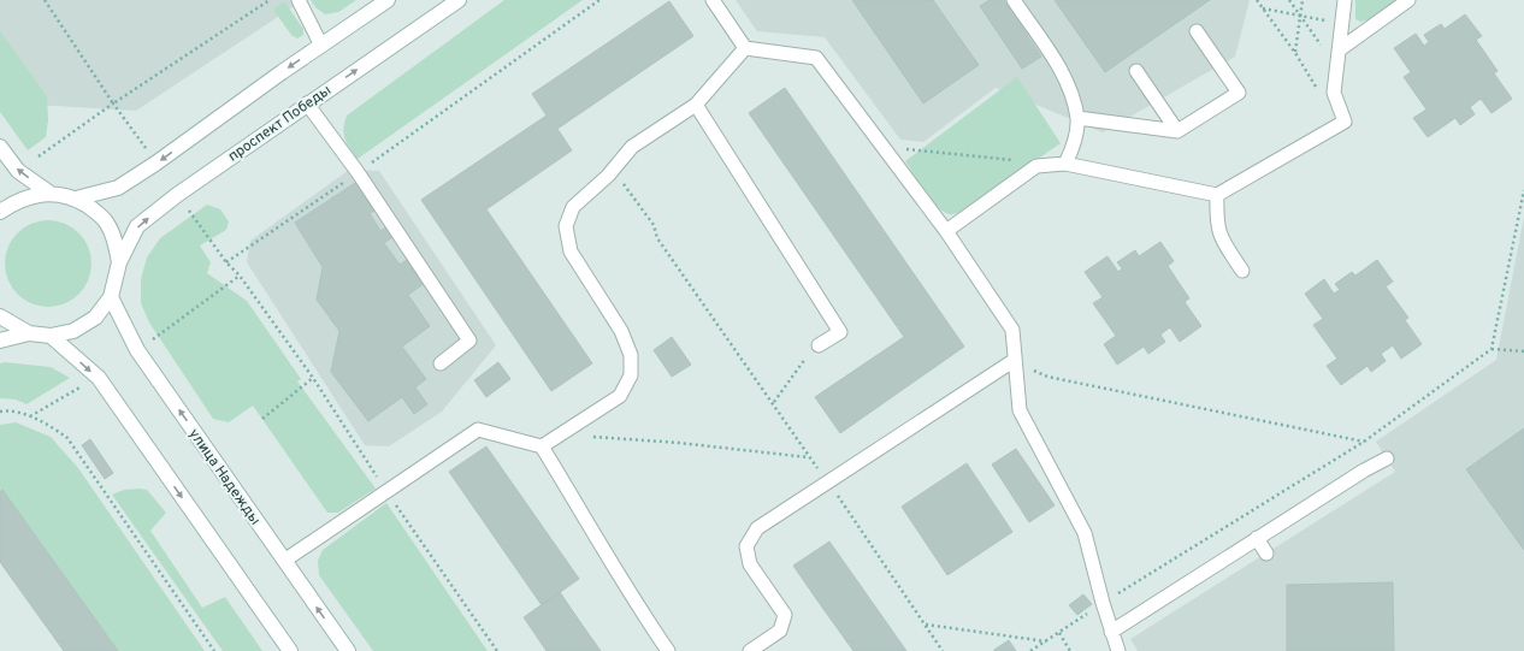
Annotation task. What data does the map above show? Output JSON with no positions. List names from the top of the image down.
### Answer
{
  "streets": {
    "main road": ["проспект Победы", "улица Надежды"]
  },
  "crossings": [
    ["проспект Победы", "улица Надежды"]
  ]
}
